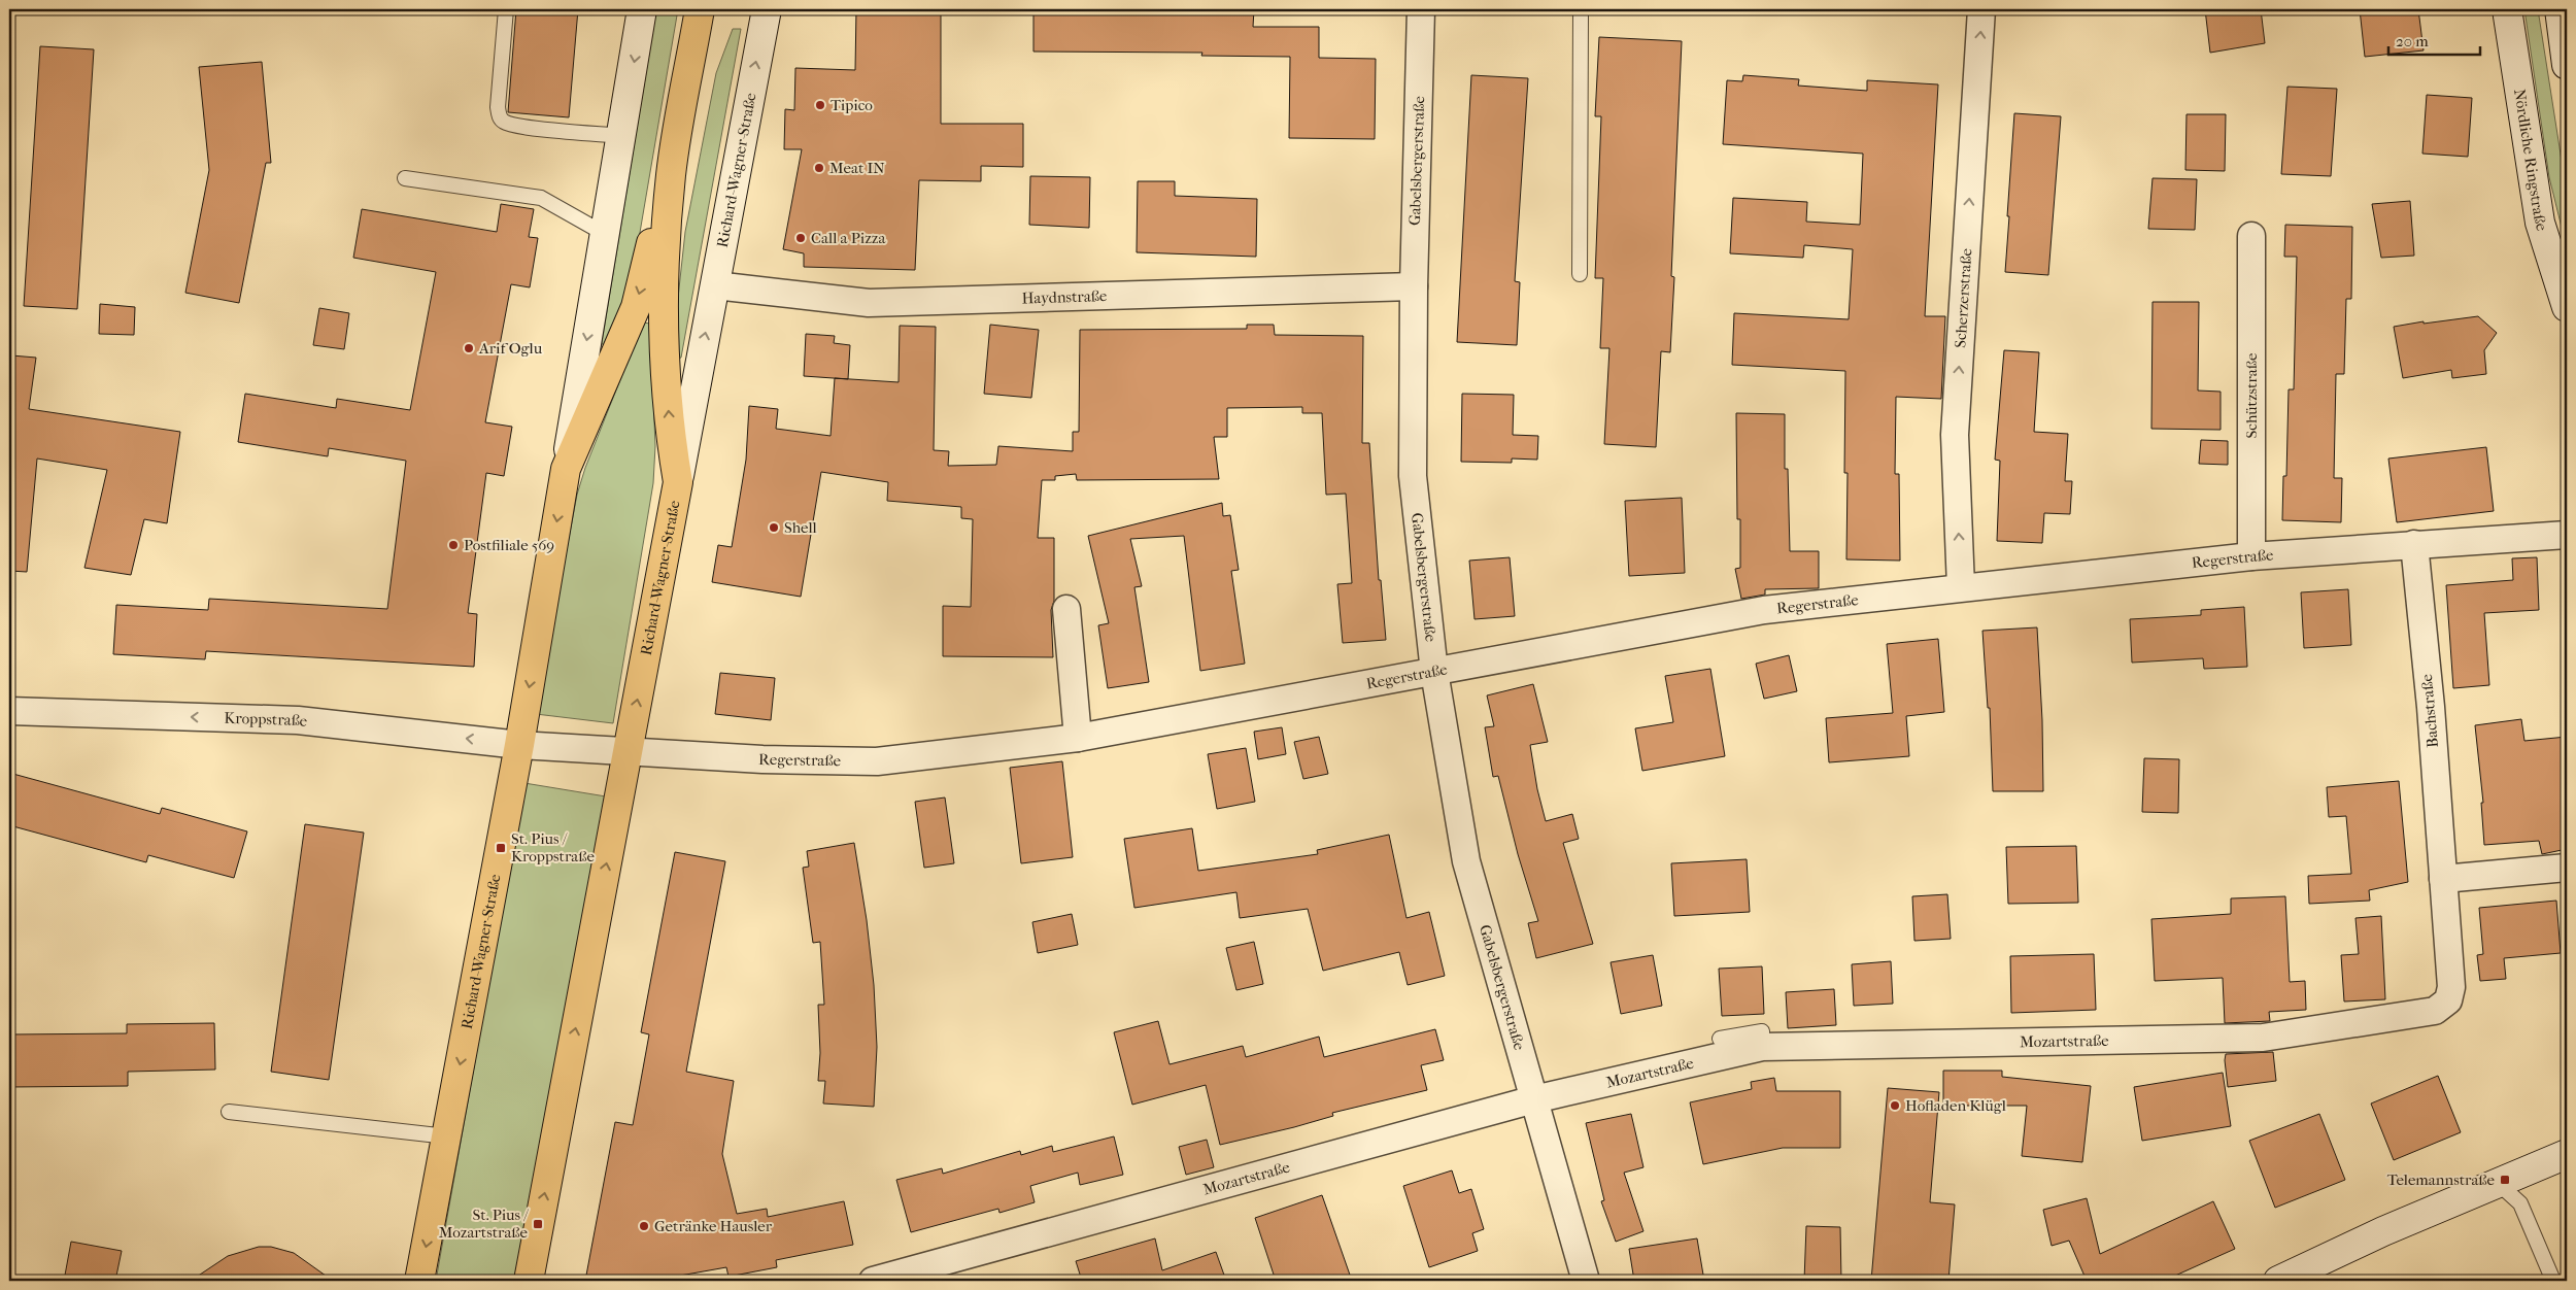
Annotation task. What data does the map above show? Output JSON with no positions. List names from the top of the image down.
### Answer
{
  "streets": {
    "main road": ["Nördliche Ringstraße", "Richard-Wagner-Straße"],
    "street": [
      "Gabelsbergerstraße",
      "Haydnstraße",
      "Scherzerstraße",
      "Schützstraße",
      "Regerstraße",
      "Bachstraße",
      "Kroppstraße",
      "Mozartstraße"
    ]
  },
  "crossings": [
    ["Gabelsbergerstraße", "Haydnstraße"],
    ["Gabelsbergerstraße", "Regerstraße"],
    ["Gabelsbergerstraße", "Mozartstraße"],
    ["Richard-Wagner-Straße", "Haydnstraße"],
    ["Richard-Wagner-Straße", "Regerstraße"],
    ["Richard-Wagner-Straße", "Kroppstraße"],
    ["Scherzerstraße", "Regerstraße"],
    ["Schützstraße", "Regerstraße"],
    ["Regerstraße", "Bachstraße"],
    ["Regerstraße", "Kroppstraße"],
    ["Bachstraße", "Mozartstraße"]
  ],
  "one_way": ["Scherzerstraße", "Kroppstraße"],
  "places": {
    "other": [
      "Tipico",
      "Meat IN",
      "Call a Pizza",
      "Arif Oglu",
      "Shell",
      "Postfiliale 569",
      "Hofladen Klügl",
      "Getränke Hausler"
    ],
    "transit": ["St. Pius / Kroppstraße", "Telemannstraße", "St. Pius / Mozartstraße"]
  },
  "scale_bar": "20 m"
}
